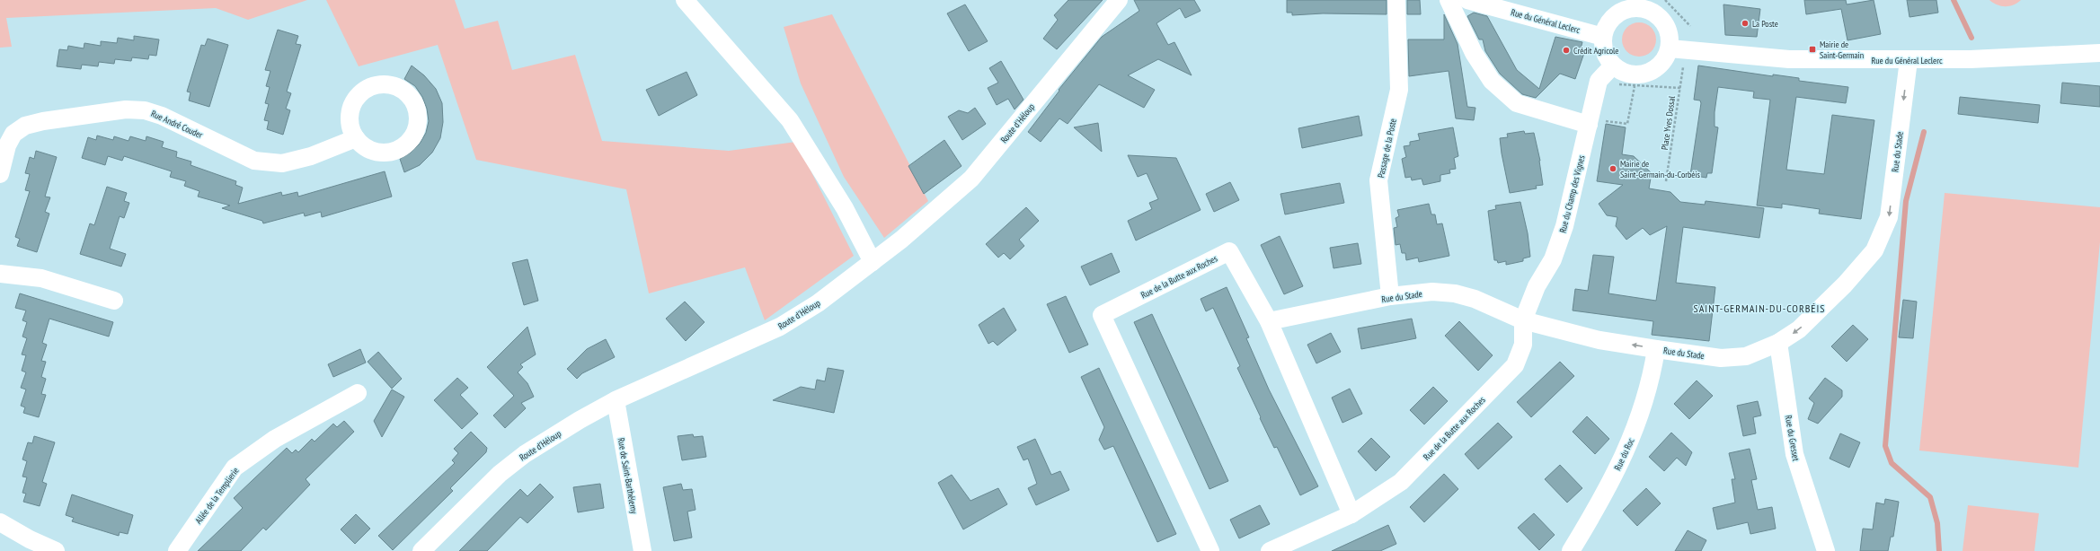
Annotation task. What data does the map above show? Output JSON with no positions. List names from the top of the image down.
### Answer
{
  "streets": {
    "street": [
      "Rue du Général Leclerc",
      "Route d'Héloup",
      "Rue André Couder",
      "Passage de la Poste",
      "Rue du Stade",
      "Rue du Champ des Vignes",
      "Rue de la Butte aux Roches",
      "Rue du Gresset",
      "Rue du Roc",
      "Rue de Saint-Barthélemy",
      "Allée de la Templierie"
    ],
    "path": ["Place Yves Dossal"]
  },
  "crossings": [
    ["Rue du Général Leclerc", "Place Yves Dossal"],
    ["Rue du Général Leclerc", "Rue du Stade"],
    ["Rue du Général Leclerc", "Rue du Champ des Vignes"],
    ["Route d'Héloup", "Rue de Saint-Barthélemy"],
    ["Place Yves Dossal", "Rue du Champ des Vignes"],
    ["Passage de la Poste", "Rue du Stade"],
    ["Rue du Stade", "Rue du Champ des Vignes"],
    ["Rue du Stade", "Rue de la Butte aux Roches"],
    ["Rue du Stade", "Rue du Gresset"],
    ["Rue du Stade", "Rue du Roc"],
    ["Rue du Champ des Vignes", "Rue de la Butte aux Roches"]
  ],
  "districts": ["SAINT-GERMAIN-DU-CORBÉIS"],
  "places": {
    "other": ["La Poste", "Crédit Agricole", "Mairie de Saint-Germain-du-Corbéis"],
    "transit": ["Mairie de Saint-Germain"]
  }
}
